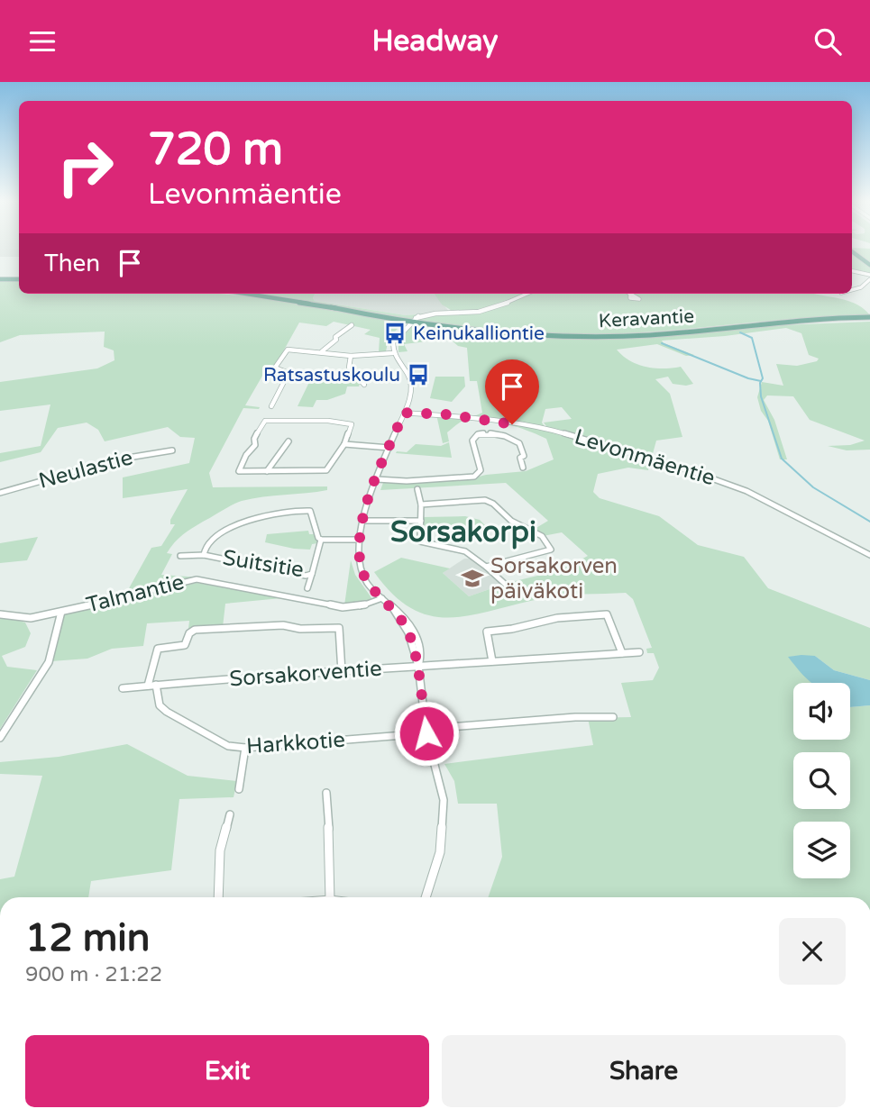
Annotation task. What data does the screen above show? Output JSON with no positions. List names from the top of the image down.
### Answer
{
  "streets": {
    "main road": ["Keravantie"],
    "street": [
      "Levonmäentie",
      "Neulastie",
      "Suitsitie",
      "Talmantie",
      "Sorsakorventie",
      "Harkkotie"
    ]
  },
  "crossings": [
    ["Sorsakorventie", "Harkkotie"]
  ],
  "districts": ["Sorsakorpi"],
  "places": {
    "bus stop": ["Keinukalliontie", "Ratsastuskoulu"],
    "school or university": ["Sorsakorven päiväkoti"]
  },
  "page": {
    "header": "Headway",
    "turn": ["720 m", "Levonmäentie"],
    "then": "Then",
    "heading": ["12 min", "900 m · 21:22"],
    "buttons": ["Exit", "Share"]
  }
}
